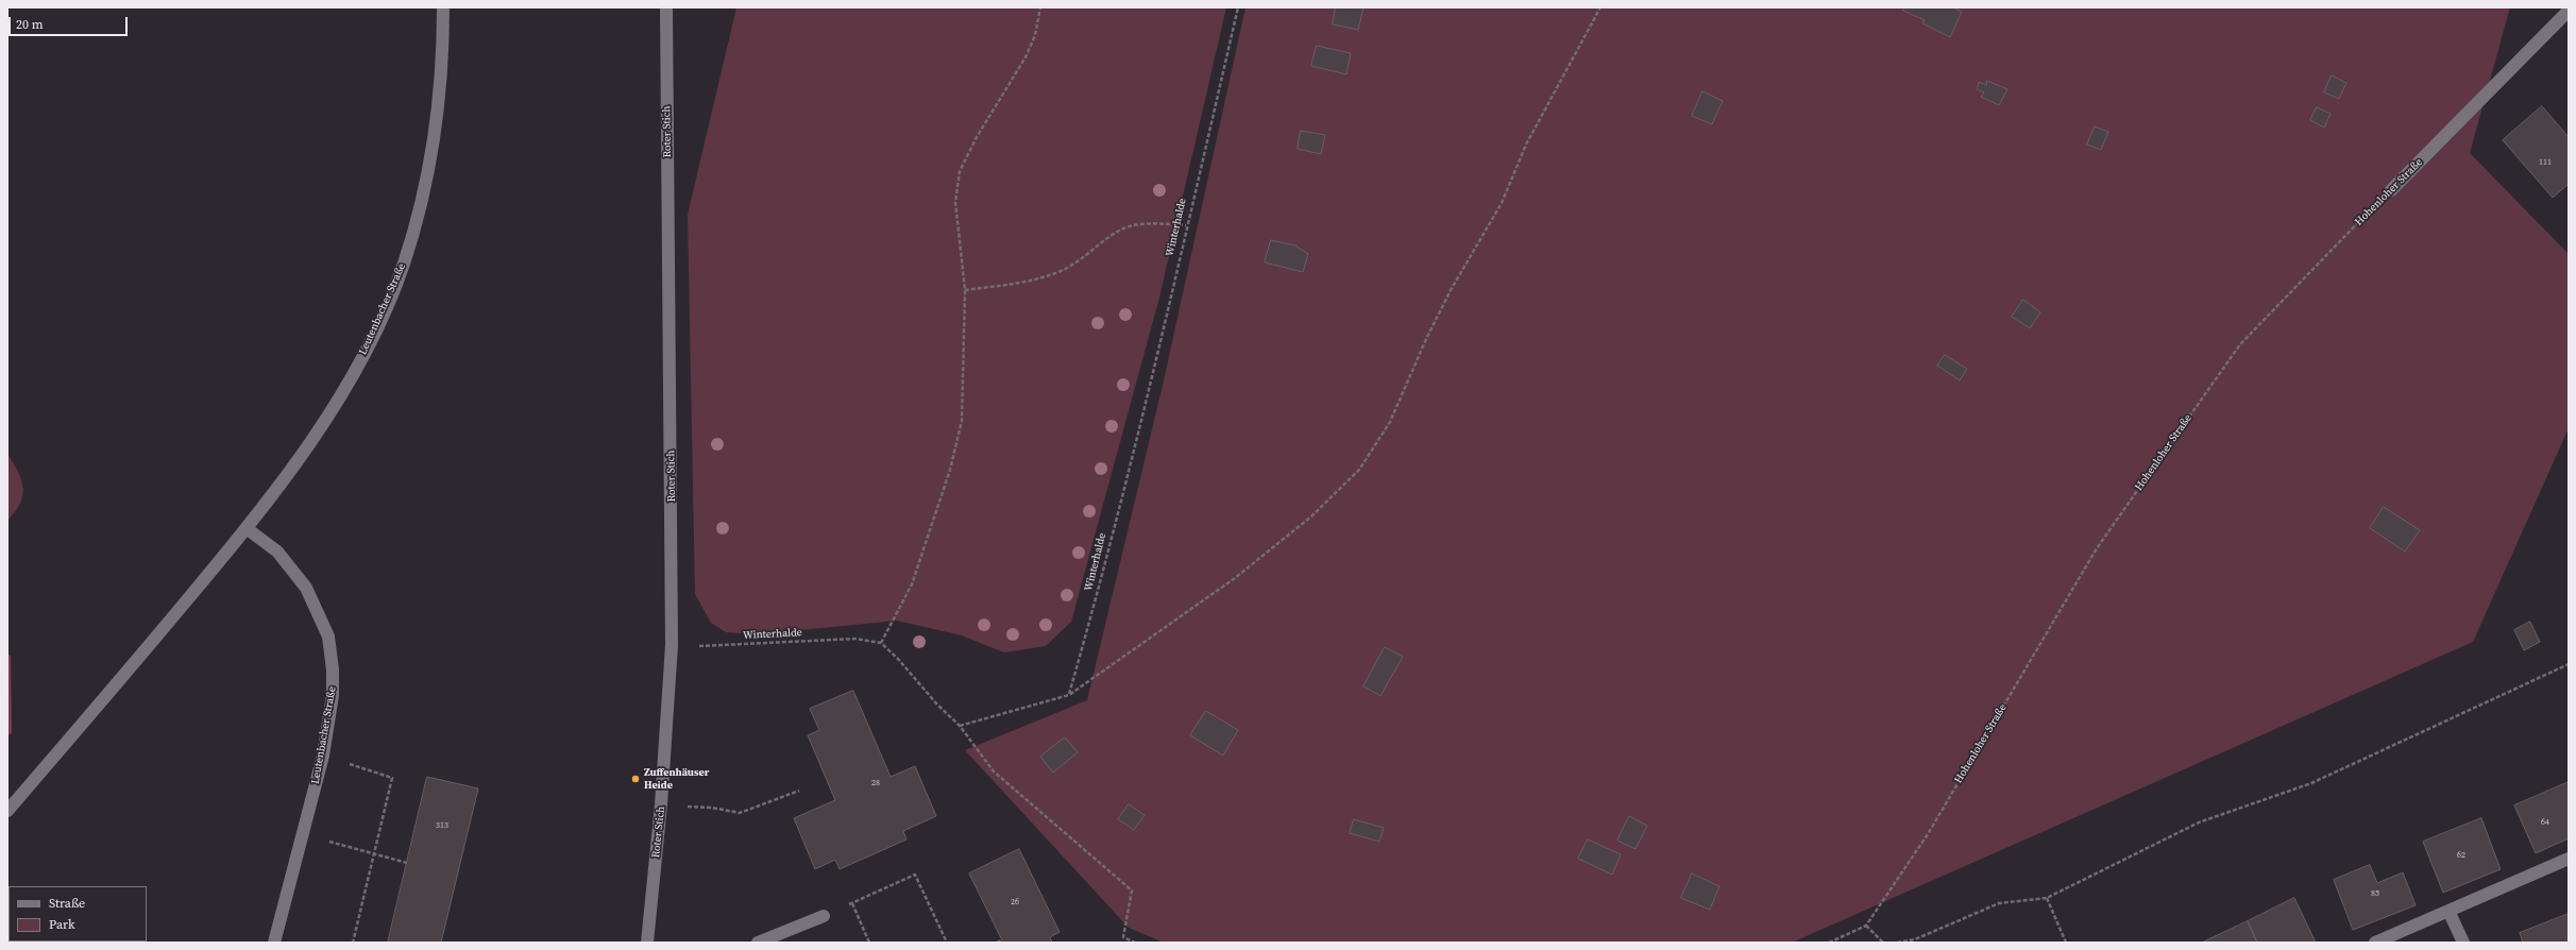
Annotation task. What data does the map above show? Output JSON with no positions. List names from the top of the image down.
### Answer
{
  "streets": {
    "street": ["Roter Stich", "Hohenloher Straße", "Leutenbacher Straße"],
    "path": ["Winterhalde"]
  },
  "crossings": [
    ["Roter Stich", "Winterhalde"]
  ],
  "places": ["Zuffenhäuser Heide"],
  "house_numbers": [
    "111",
    "28",
    "64",
    "313",
    "62",
    "85",
    "26"
  ],
  "legend": ["Straße", "Park"],
  "scale_bar": "20 m"
}
